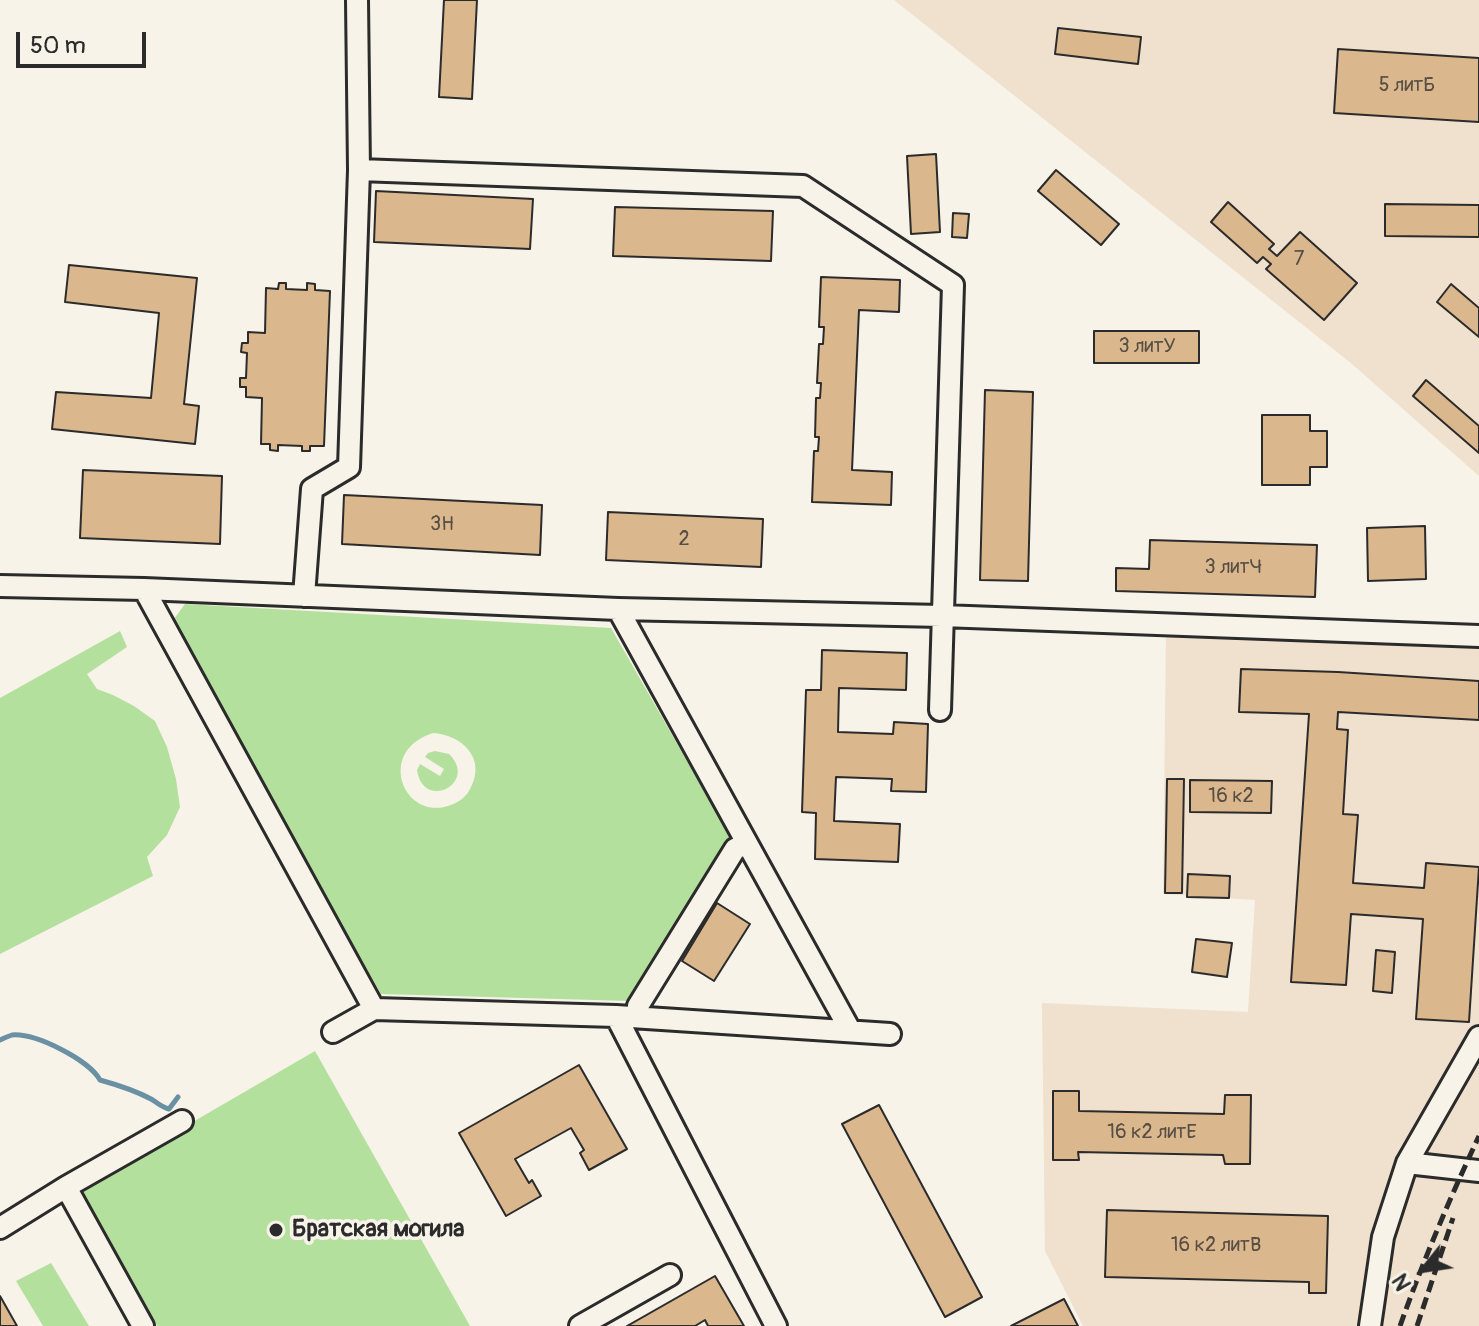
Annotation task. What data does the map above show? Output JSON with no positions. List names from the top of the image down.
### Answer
{
  "places": ["Братская могила"],
  "house_numbers": [
    "5 литБ",
    "7",
    "3 литУ",
    "3Н",
    "2",
    "3 литЧ",
    "16 к2",
    "16 к2 литЕ",
    "16 к2 литВ"
  ],
  "scale_bar": "50 m",
  "north": "bottom left"
}
